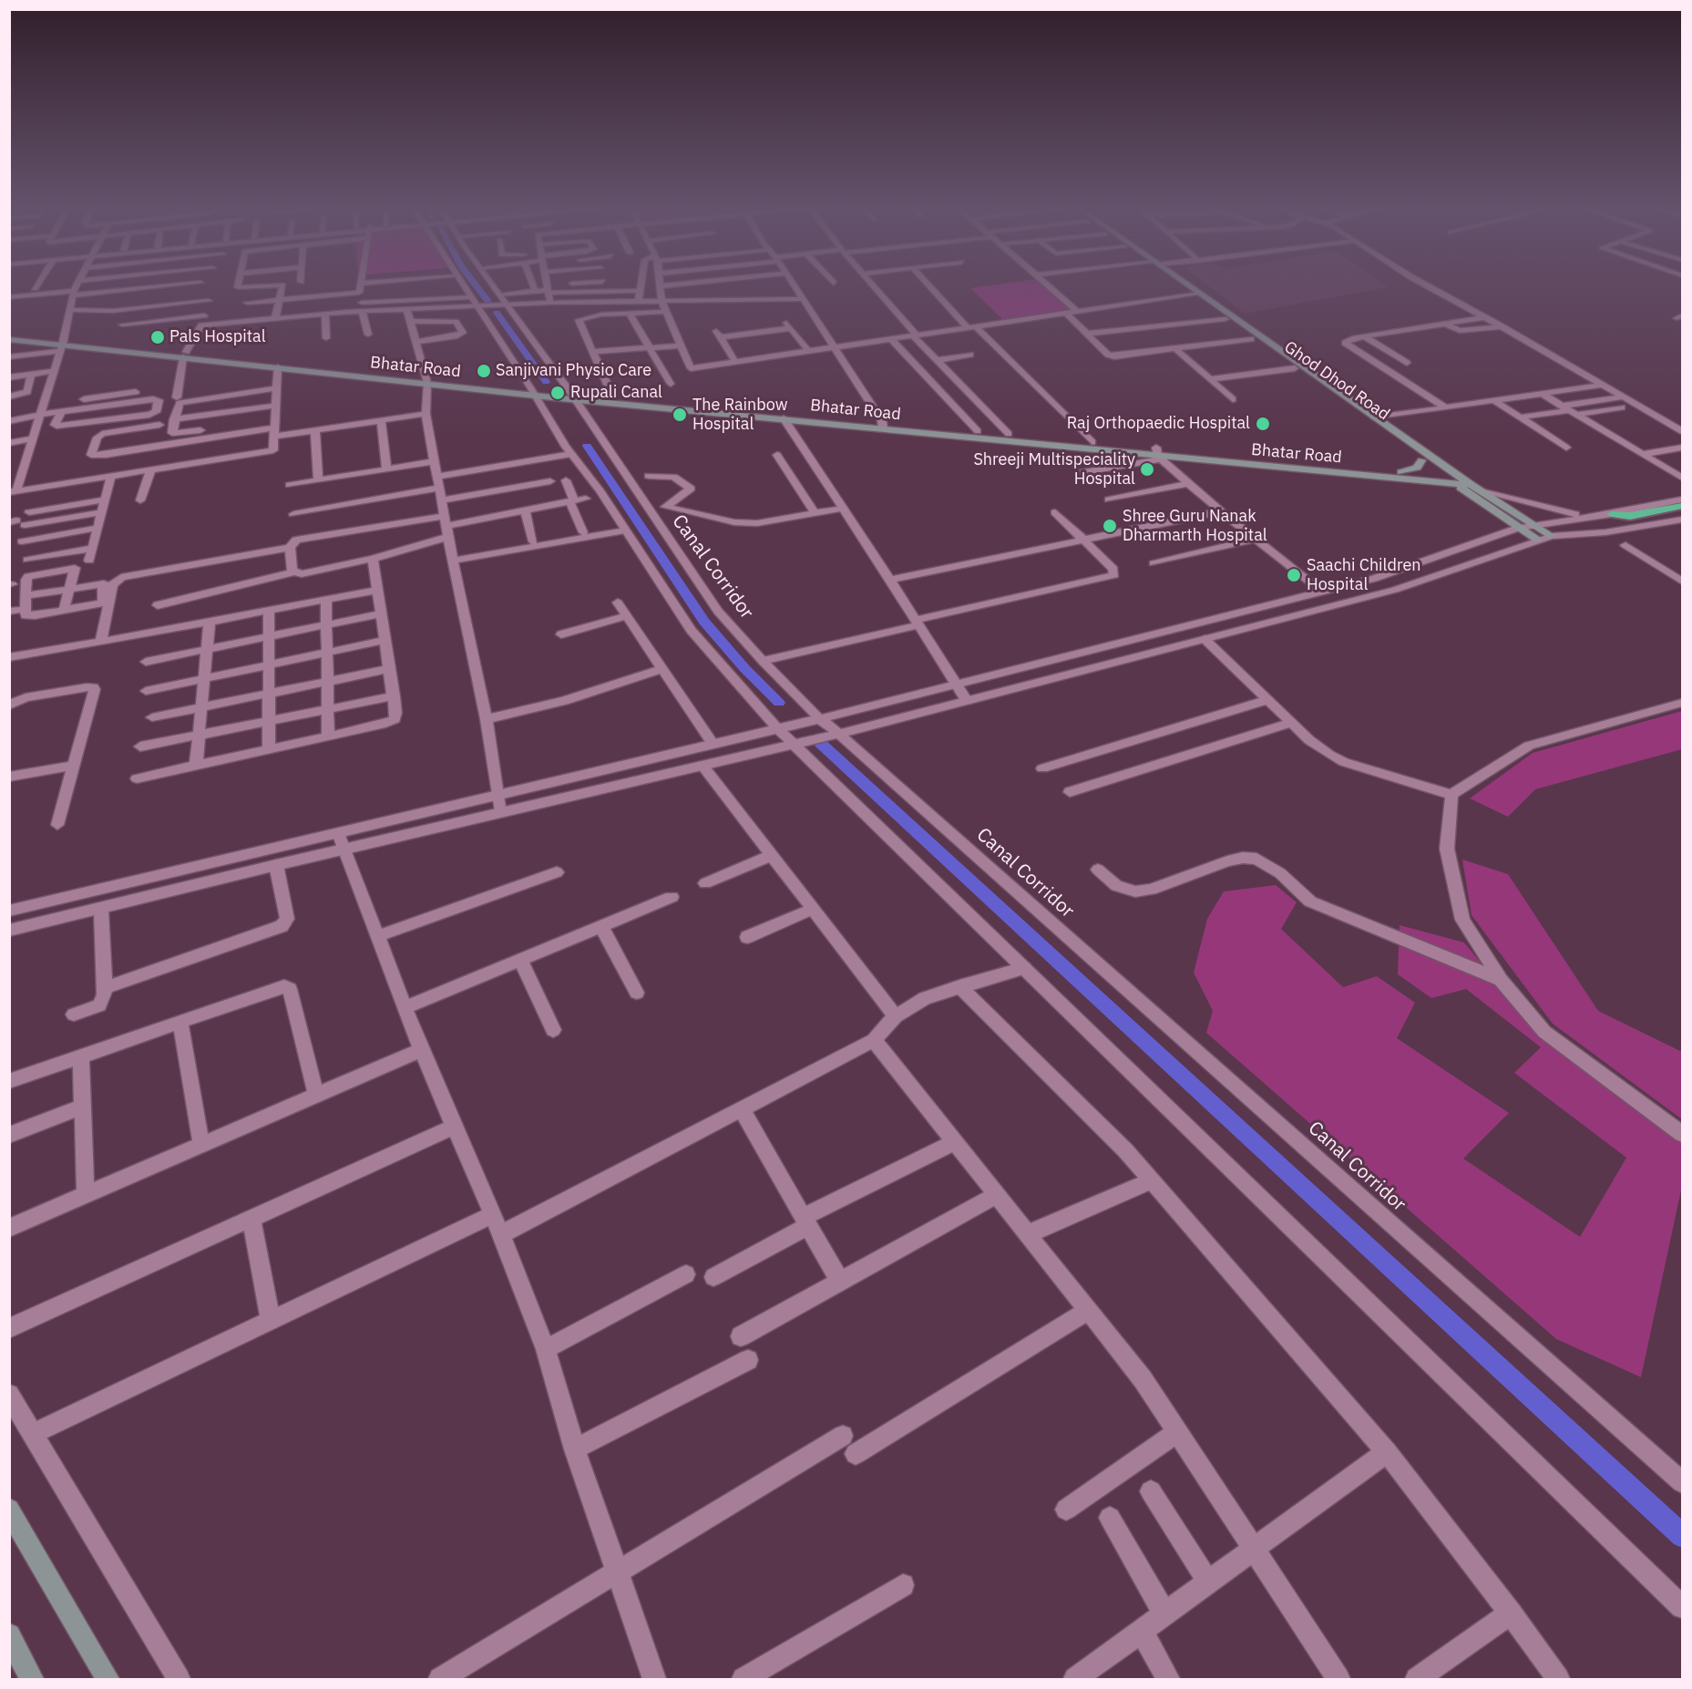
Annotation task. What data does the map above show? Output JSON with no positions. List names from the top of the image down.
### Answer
{
  "streets": {
    "main road": ["Bhatar Road", "Ghod Dhod Road"],
    "street": ["Canal Corridor"]
  },
  "crossings": [
    ["Bhatar Road", "Ghod Dhod Road"],
    ["Bhatar Road", "Canal Corridor"]
  ],
  "places": [
    "Pals Hospital",
    "Sanjivani Physio Care",
    "Rupali Canal",
    "The Rainbow Hospital",
    "Raj Orthopaedic Hospital",
    "Shreeji Multispeciality Hospital",
    "Shree Guru Nanak Dharmarth Hospital",
    "Saachi Children Hospital"
  ]
}
